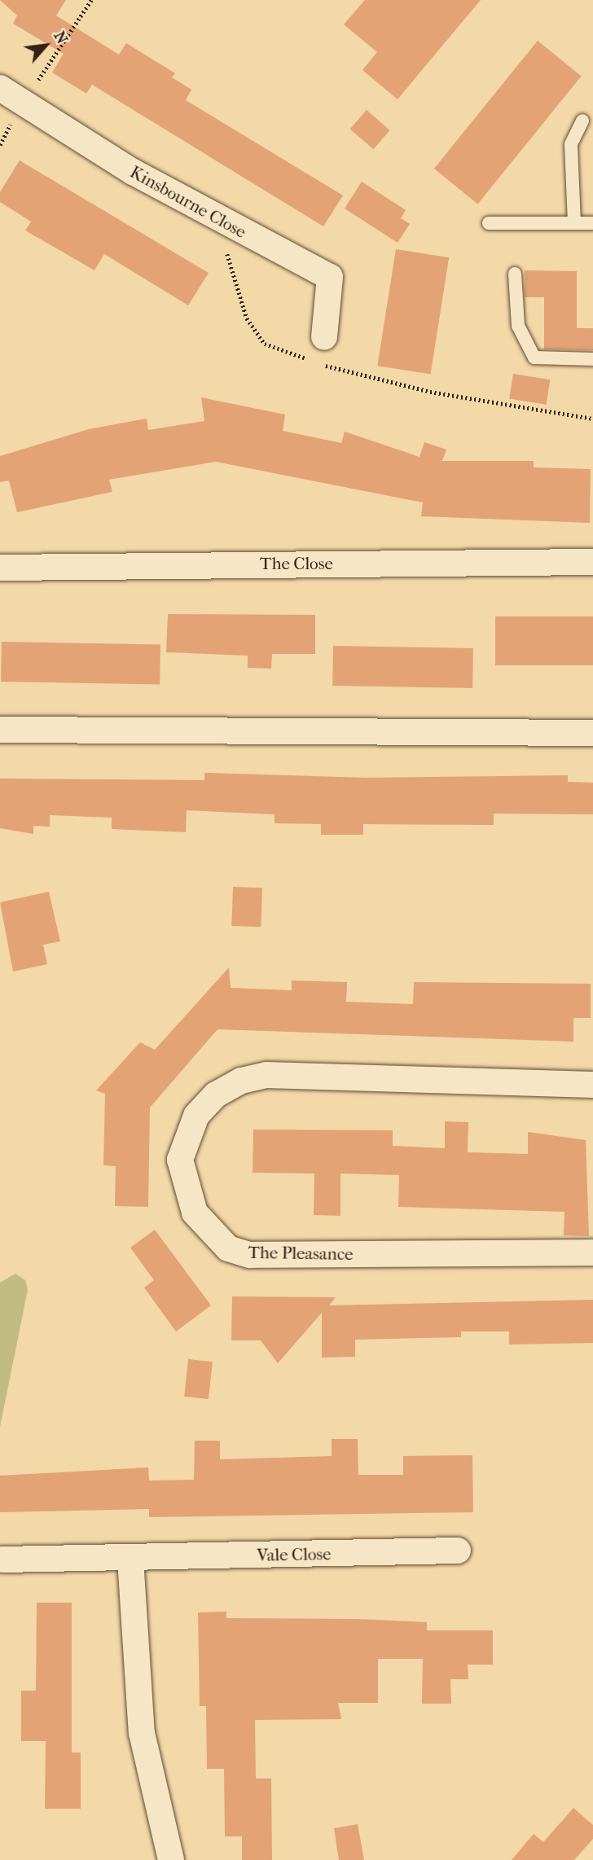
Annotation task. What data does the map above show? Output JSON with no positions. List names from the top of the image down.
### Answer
{
  "streets": {
    "street": [
      "Kinsbourne Close",
      "The Close",
      "The Pleasance",
      "Vale Close"
    ]
  },
  "north": "top right"
}
